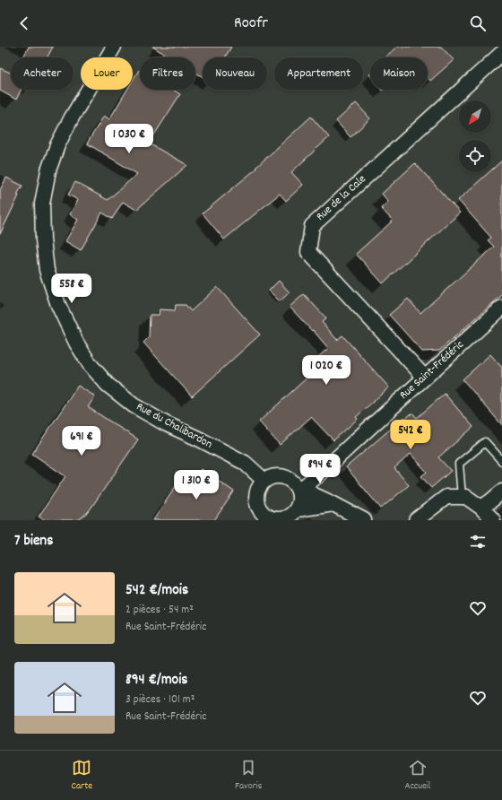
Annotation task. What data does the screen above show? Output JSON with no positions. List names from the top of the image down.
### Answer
{
  "streets": {
    "street": ["Rue de la Cale", "Rue Saint-Frédéric", "Rue du Chalibardon"]
  },
  "crossings": [
    ["Rue de la Cale", "Rue Saint-Frédéric"],
    ["Rue Saint-Frédéric", "Rue du Chalibardon"]
  ],
  "north": "bottom left",
  "page": {
    "header": "Roofr",
    "chip": [
      "Acheter",
      "Louer",
      "Filtres",
      "Nouveau",
      "Appartement",
      "Maison"
    ],
    "price": [
      "1 030 €",
      "558 €",
      "1 020 €",
      "542 €",
      "691 €",
      "894 €",
      "1 310 €"
    ],
    "heading": "7 biens",
    "list": [
      {
        "name": "542 €/mois",
        "note": "2 pièces · 54 m² · Rue Saint-Frédéric"
      },
      {
        "name": "894 €/mois",
        "note": "3 pièces · 101 m² · Rue Saint-Frédéric"
      }
    ],
    "tabs": ["Carte", "Favoris", "Accueil"]
  }
}
